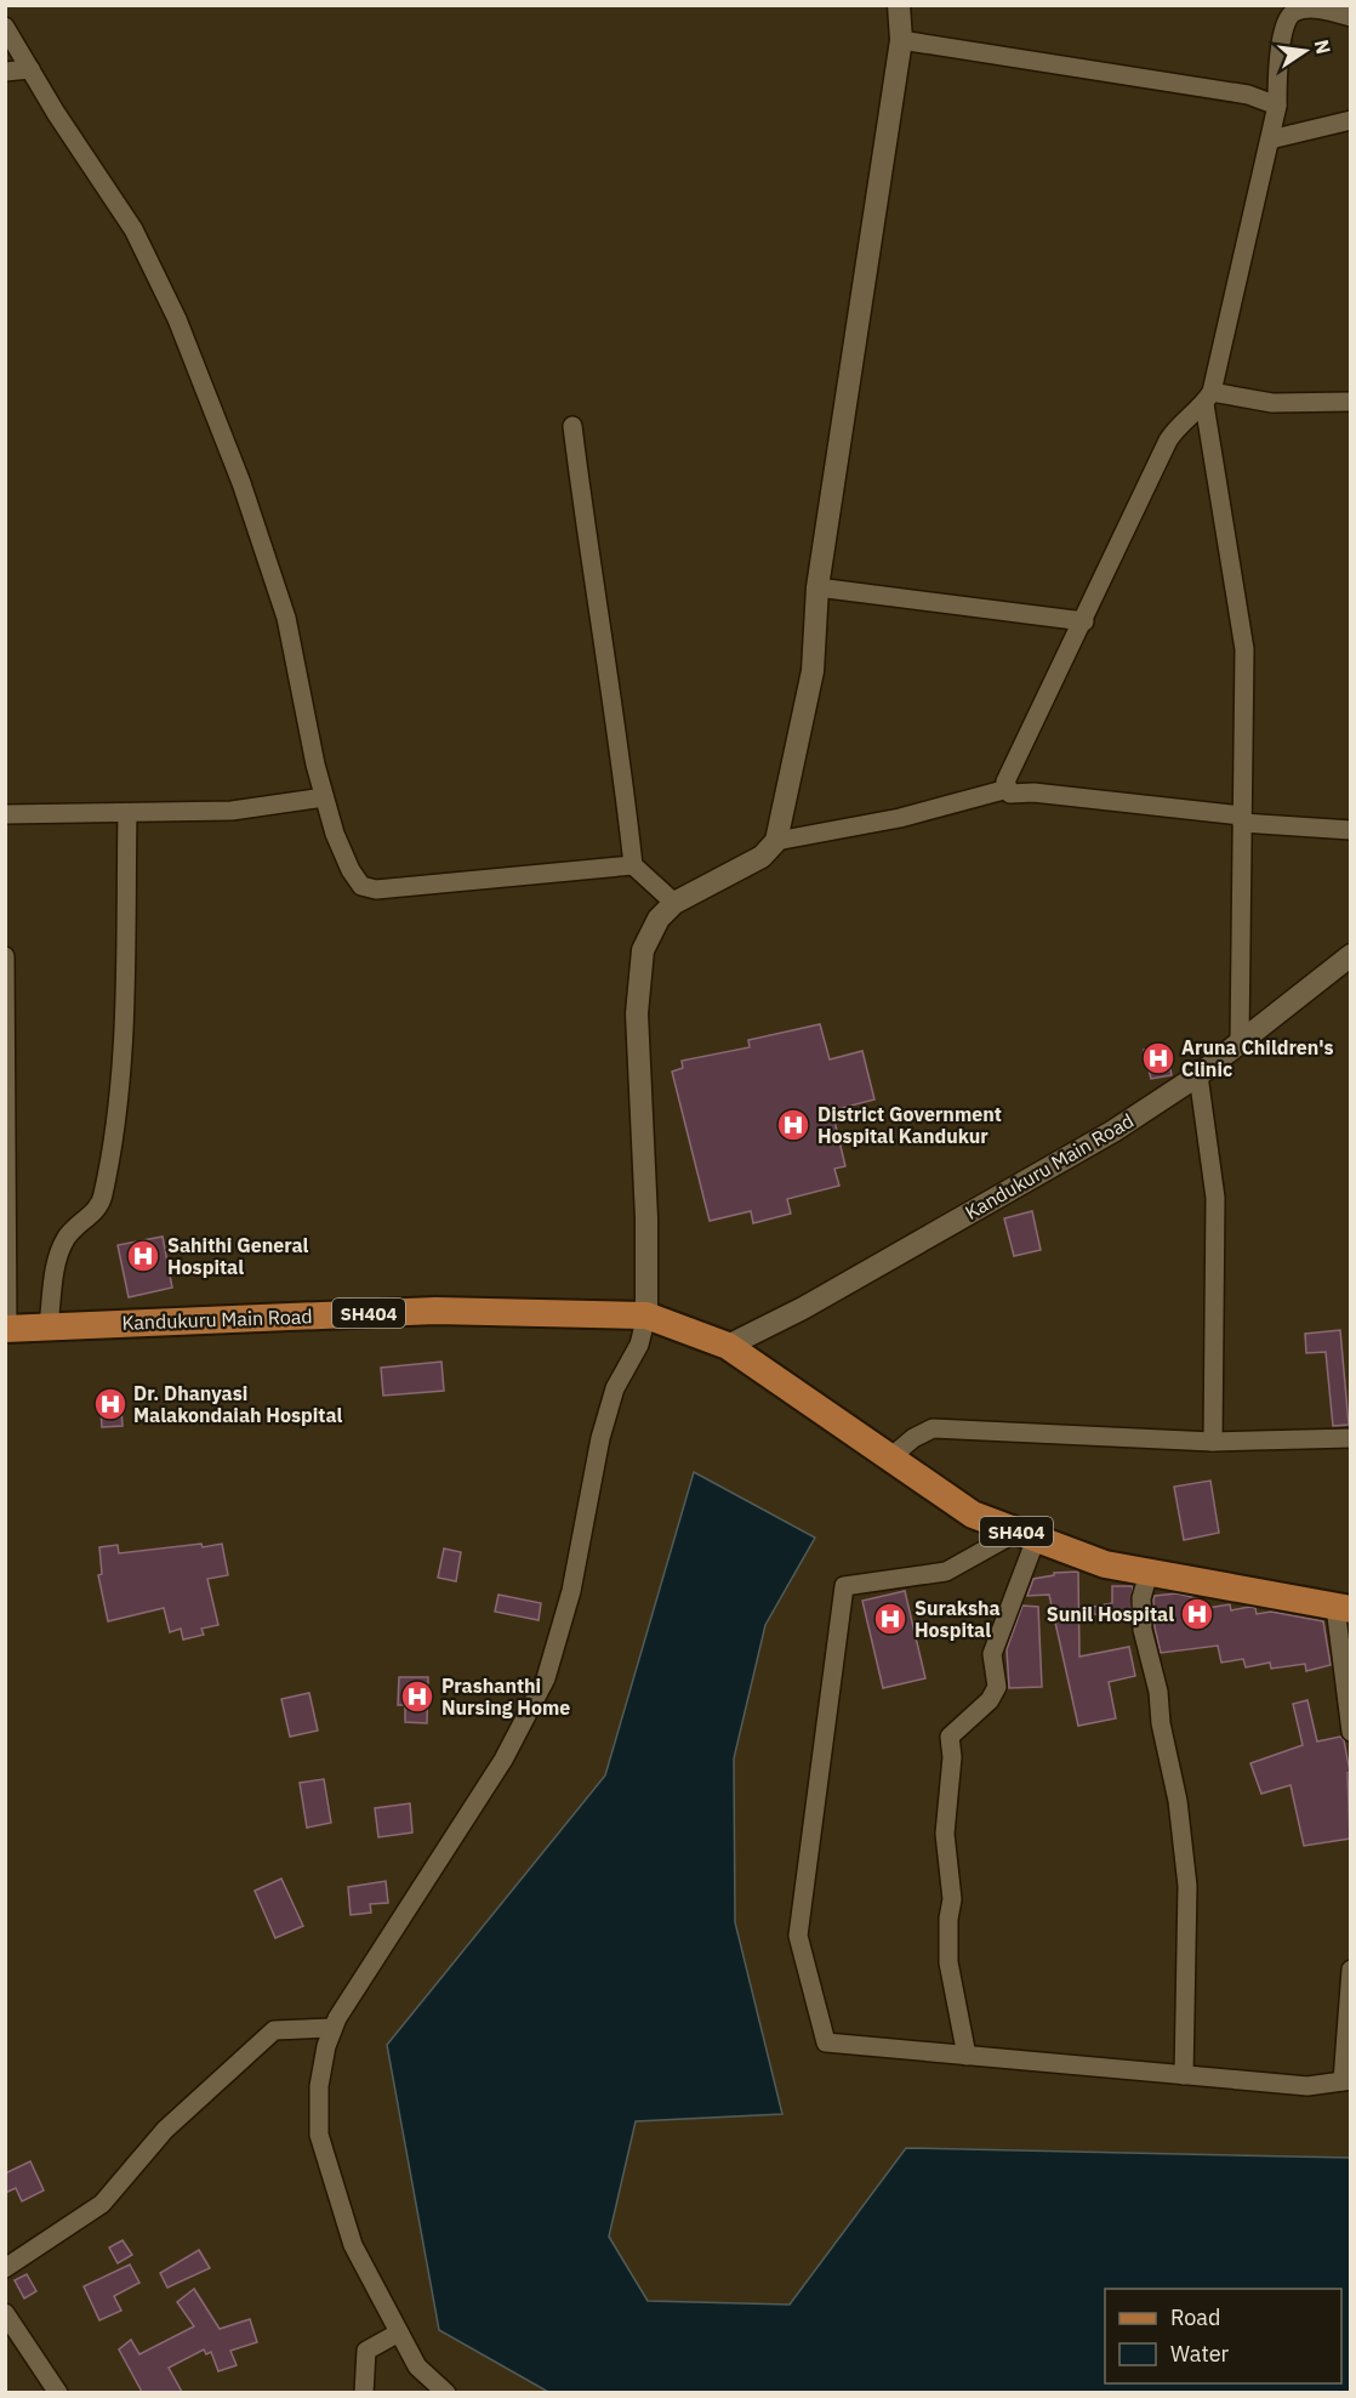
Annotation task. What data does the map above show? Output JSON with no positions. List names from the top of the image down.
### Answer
{
  "streets": {
    "main road": ["Kandukuru Main Road", "SH404"]
  },
  "places": {
    "hospital": [
      "Aruna Children's Clinic",
      "District Government Hospital Kandukur",
      "Sahithi General Hospital",
      "Dr. Dhanyasi Malakondaiah Hospital",
      "Sunil Hospital",
      "Suraksha Hospital",
      "Prashanthi Nursing Home"
    ]
  },
  "legend": ["Road", "Water"],
  "north": "right"
}
